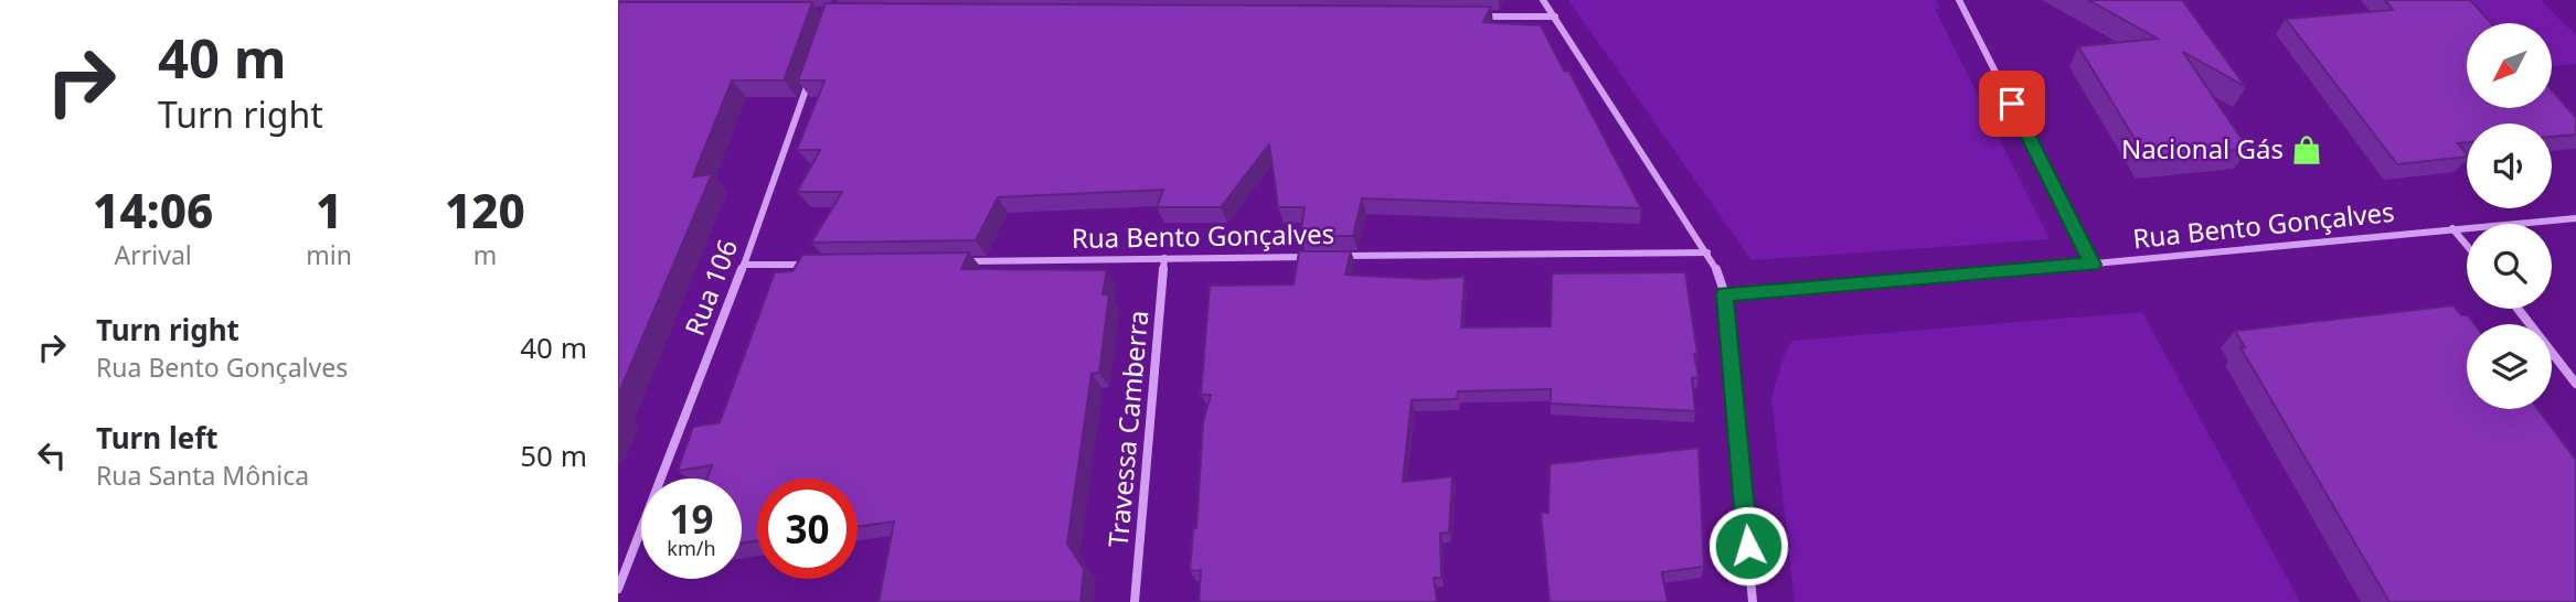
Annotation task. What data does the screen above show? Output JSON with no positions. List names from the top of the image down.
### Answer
{
  "streets": {
    "street": ["Rua Bento Gonçalves", "Rua 106", "Travessa Camberra"]
  },
  "crossings": [
    ["Rua Bento Gonçalves", "Travessa Camberra"]
  ],
  "places": {
    "shop": ["Nacional Gás"]
  },
  "north": "bottom left",
  "page": {
    "turn": ["40 m", "Turn right"],
    "eta": [
      "14:06",
      "Arrival",
      "1",
      "min",
      "120",
      "m"
    ],
    "list": [
      {
        "name": "Turn right",
        "note": "Rua Bento Gonçalves",
        "value": "40 m"
      },
      {
        "name": "Turn left",
        "note": "Rua Santa Mônica",
        "value": "50 m"
      }
    ],
    "speed": "19 km/h",
    "limit": "30"
  }
}
